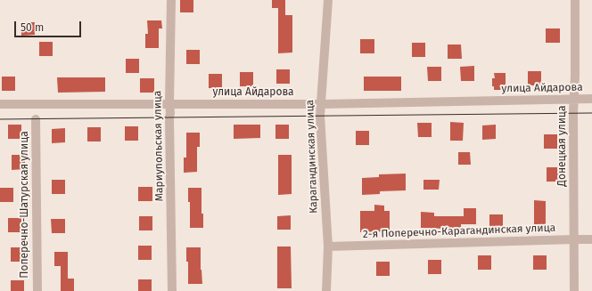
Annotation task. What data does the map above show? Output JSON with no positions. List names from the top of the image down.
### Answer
{
  "streets": {
    "street": [
      "улица Айдарова",
      "Мариупольская улица",
      "Донецкая улица",
      "Карагандинская улица",
      "Поперечно-Шатурская улица",
      "2-я Поперечно-Карагандинская улица"
    ]
  },
  "crossings": [
    ["улица Айдарова", "Мариупольская улица"],
    ["улица Айдарова", "Донецкая улица"],
    ["улица Айдарова", "Карагандинская улица"],
    ["Донецкая улица", "2-я Поперечно-Карагандинская улица"],
    ["Карагандинская улица", "2-я Поперечно-Карагандинская улица"]
  ],
  "scale_bar": "50 m"
}
